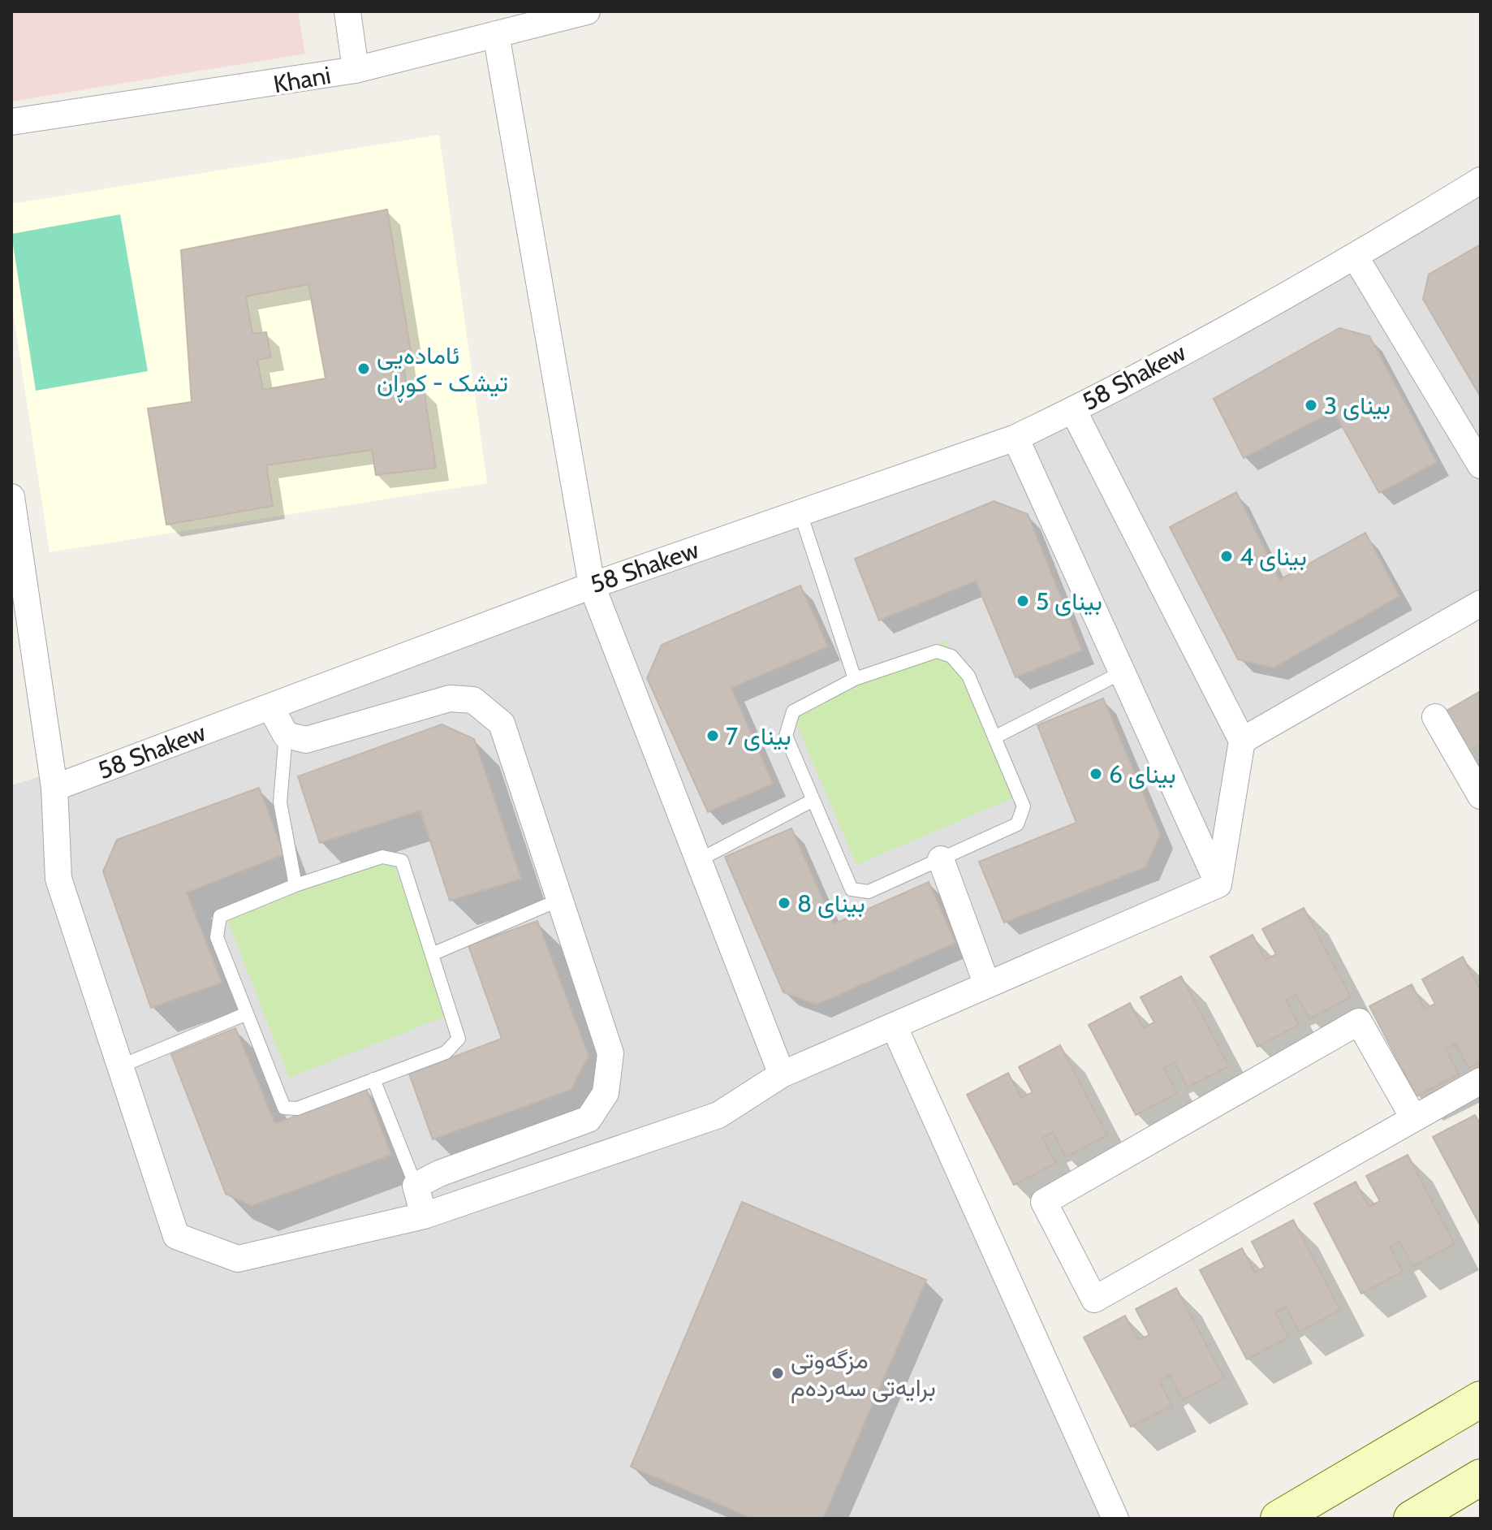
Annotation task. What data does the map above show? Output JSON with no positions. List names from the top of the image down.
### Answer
{
  "streets": {
    "street": ["Khani", "58 Shakew"]
  },
  "places": [
    "ئامادەیی تیشک - کوڕان",
    "بيناى 3",
    "بيناى 4",
    "بيناى 5",
    "بيناى 7",
    "بيناى 6",
    "بيناى 8",
    "مزگەوتی برایەتی سەردەم"
  ]
}
